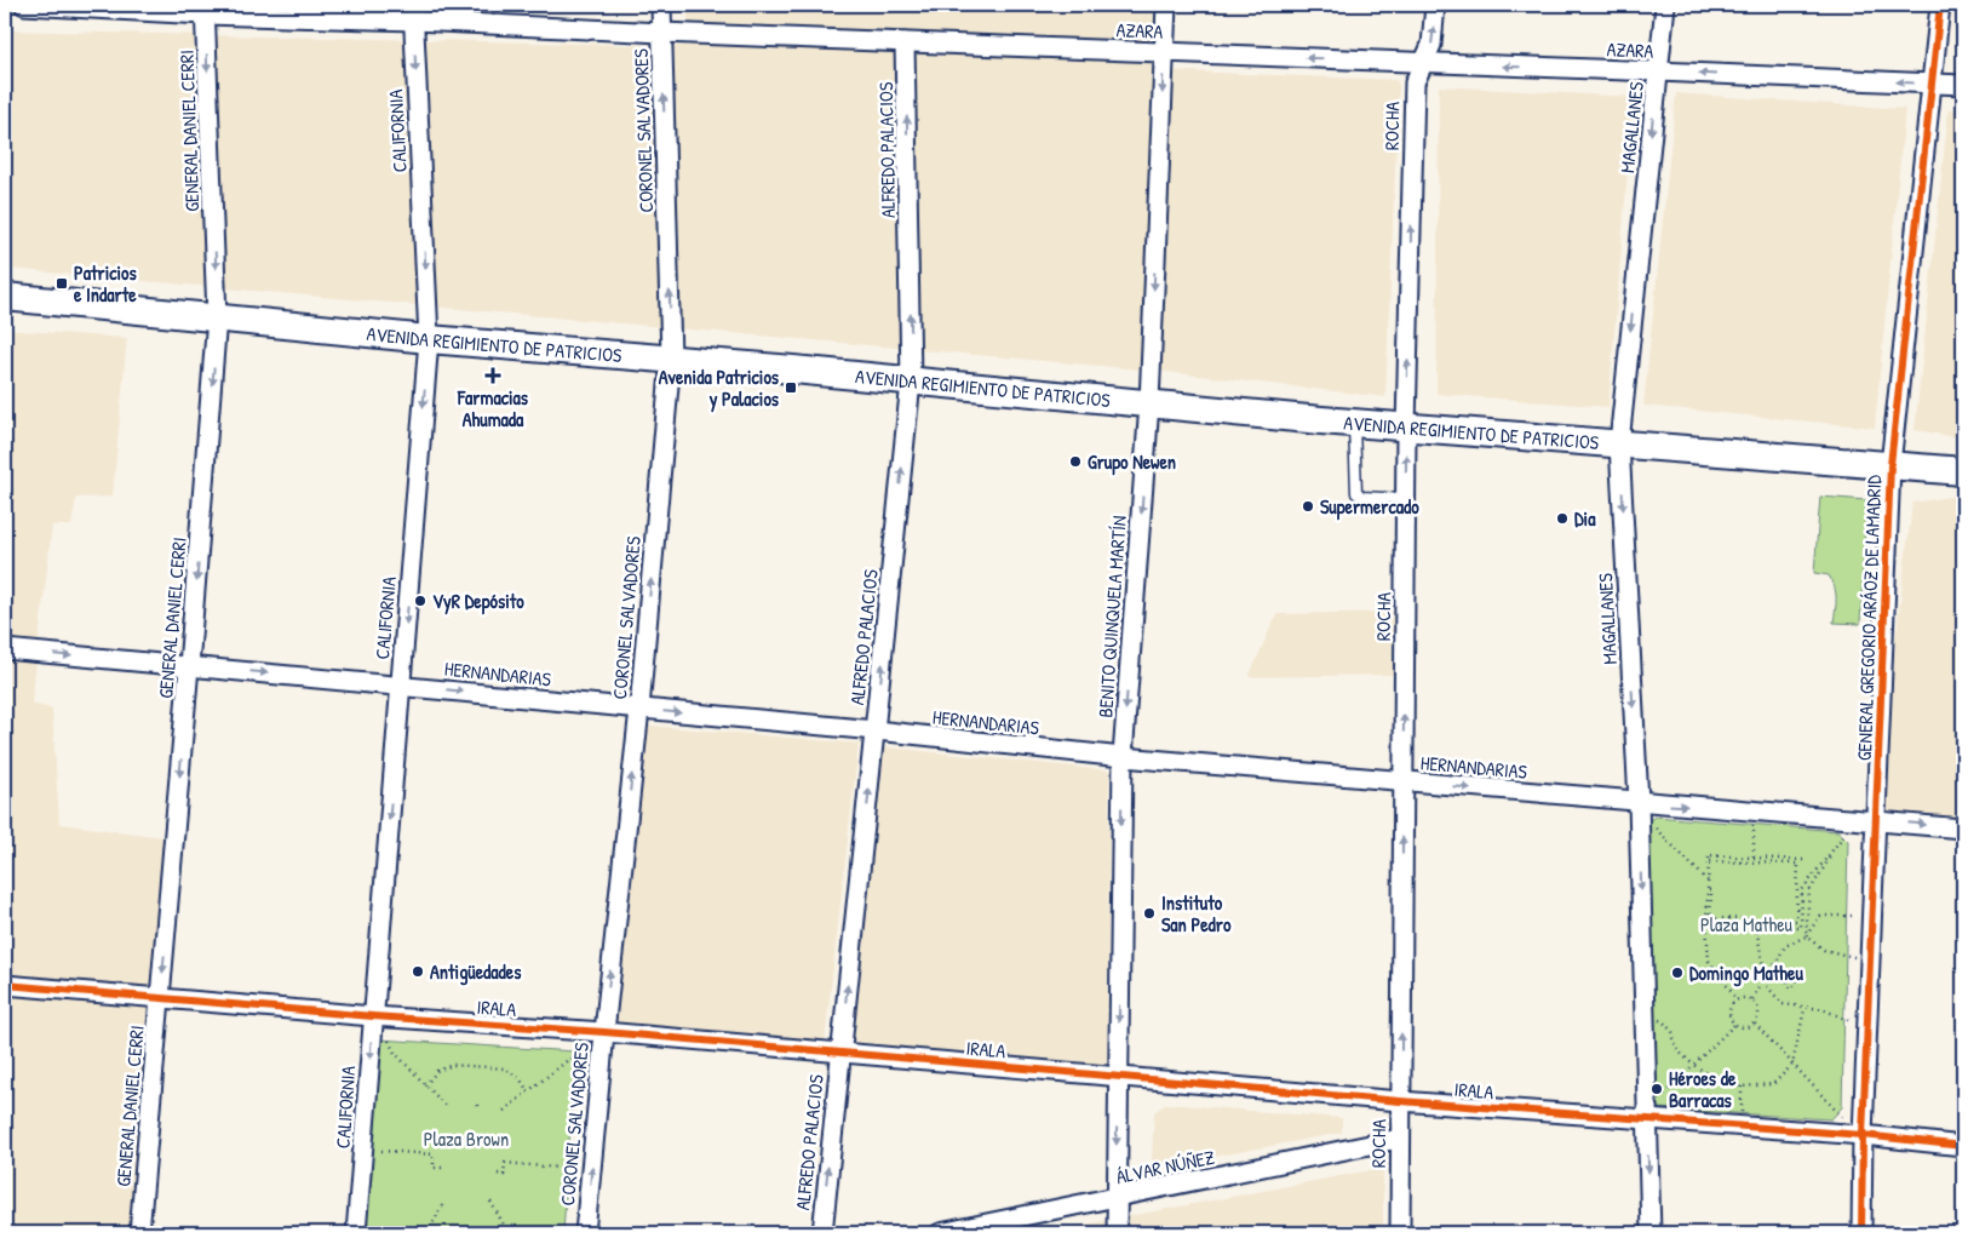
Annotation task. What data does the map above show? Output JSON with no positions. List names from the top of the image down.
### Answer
{
  "streets": {
    "main road": ["AVENIDA REGIMIENTO DE PATRICIOS"],
    "street": [
      "AZARA",
      "ROCHA",
      "MAGALLANES",
      "GENERAL DANIEL CERRI",
      "CALIFORNIA",
      "CORONEL SALVADORES",
      "ALFREDO PALACIOS",
      "BENITO QUINQUELA MARTÍN",
      "GENERAL GREGORIO ARÁOZ DE LAMADRID",
      "HERNANDARIAS",
      "IRALA",
      "ÁLVAR NÚÑEZ"
    ]
  },
  "crossings": [
    ["AZARA", "ROCHA"],
    ["AZARA", "MAGALLANES"],
    ["AZARA", "GENERAL DANIEL CERRI"],
    ["AZARA", "CALIFORNIA"],
    ["AZARA", "CORONEL SALVADORES"],
    ["AZARA", "ALFREDO PALACIOS"],
    ["AZARA", "BENITO QUINQUELA MARTÍN"],
    ["AZARA", "GENERAL GREGORIO ARÁOZ DE LAMADRID"],
    ["ROCHA", "AVENIDA REGIMIENTO DE PATRICIOS"],
    ["ROCHA", "HERNANDARIAS"],
    ["ROCHA", "IRALA"],
    ["ROCHA", "ÁLVAR NÚÑEZ"],
    ["MAGALLANES", "AVENIDA REGIMIENTO DE PATRICIOS"],
    ["MAGALLANES", "HERNANDARIAS"],
    ["MAGALLANES", "IRALA"],
    ["GENERAL DANIEL CERRI", "AVENIDA REGIMIENTO DE PATRICIOS"],
    ["GENERAL DANIEL CERRI", "HERNANDARIAS"],
    ["GENERAL DANIEL CERRI", "IRALA"],
    ["CALIFORNIA", "AVENIDA REGIMIENTO DE PATRICIOS"],
    ["CALIFORNIA", "HERNANDARIAS"],
    ["CALIFORNIA", "IRALA"],
    ["CORONEL SALVADORES", "AVENIDA REGIMIENTO DE PATRICIOS"],
    ["CORONEL SALVADORES", "HERNANDARIAS"],
    ["CORONEL SALVADORES", "IRALA"],
    ["ALFREDO PALACIOS", "AVENIDA REGIMIENTO DE PATRICIOS"],
    ["ALFREDO PALACIOS", "HERNANDARIAS"],
    ["ALFREDO PALACIOS", "IRALA"],
    ["AVENIDA REGIMIENTO DE PATRICIOS", "BENITO QUINQUELA MARTÍN"],
    ["AVENIDA REGIMIENTO DE PATRICIOS", "GENERAL GREGORIO ARÁOZ DE LAMADRID"],
    ["BENITO QUINQUELA MARTÍN", "HERNANDARIAS"],
    ["BENITO QUINQUELA MARTÍN", "IRALA"],
    ["BENITO QUINQUELA MARTÍN", "ÁLVAR NÚÑEZ"],
    ["GENERAL GREGORIO ARÁOZ DE LAMADRID", "HERNANDARIAS"],
    ["GENERAL GREGORIO ARÁOZ DE LAMADRID", "IRALA"]
  ],
  "one_way": [
    "AZARA",
    "ROCHA",
    "MAGALLANES",
    "GENERAL DANIEL CERRI",
    "CALIFORNIA",
    "CORONEL SALVADORES",
    "ALFREDO PALACIOS",
    "BENITO QUINQUELA MARTÍN",
    "HERNANDARIAS"
  ],
  "parks": ["Plaza Matheu", "Plaza Brown"],
  "places": {
    "transit": ["Patricios e Indarte", "Avenida Patricios y Palacios"],
    "health": ["Farmacias Ahumada"],
    "other": [
      "Grupo Newen",
      "Supermercado",
      "Dia",
      "VyR Depósito",
      "Instituto San Pedro",
      "Antigüedades",
      "Domingo Matheu",
      "Héroes de Barracas"
    ]
  }
}
